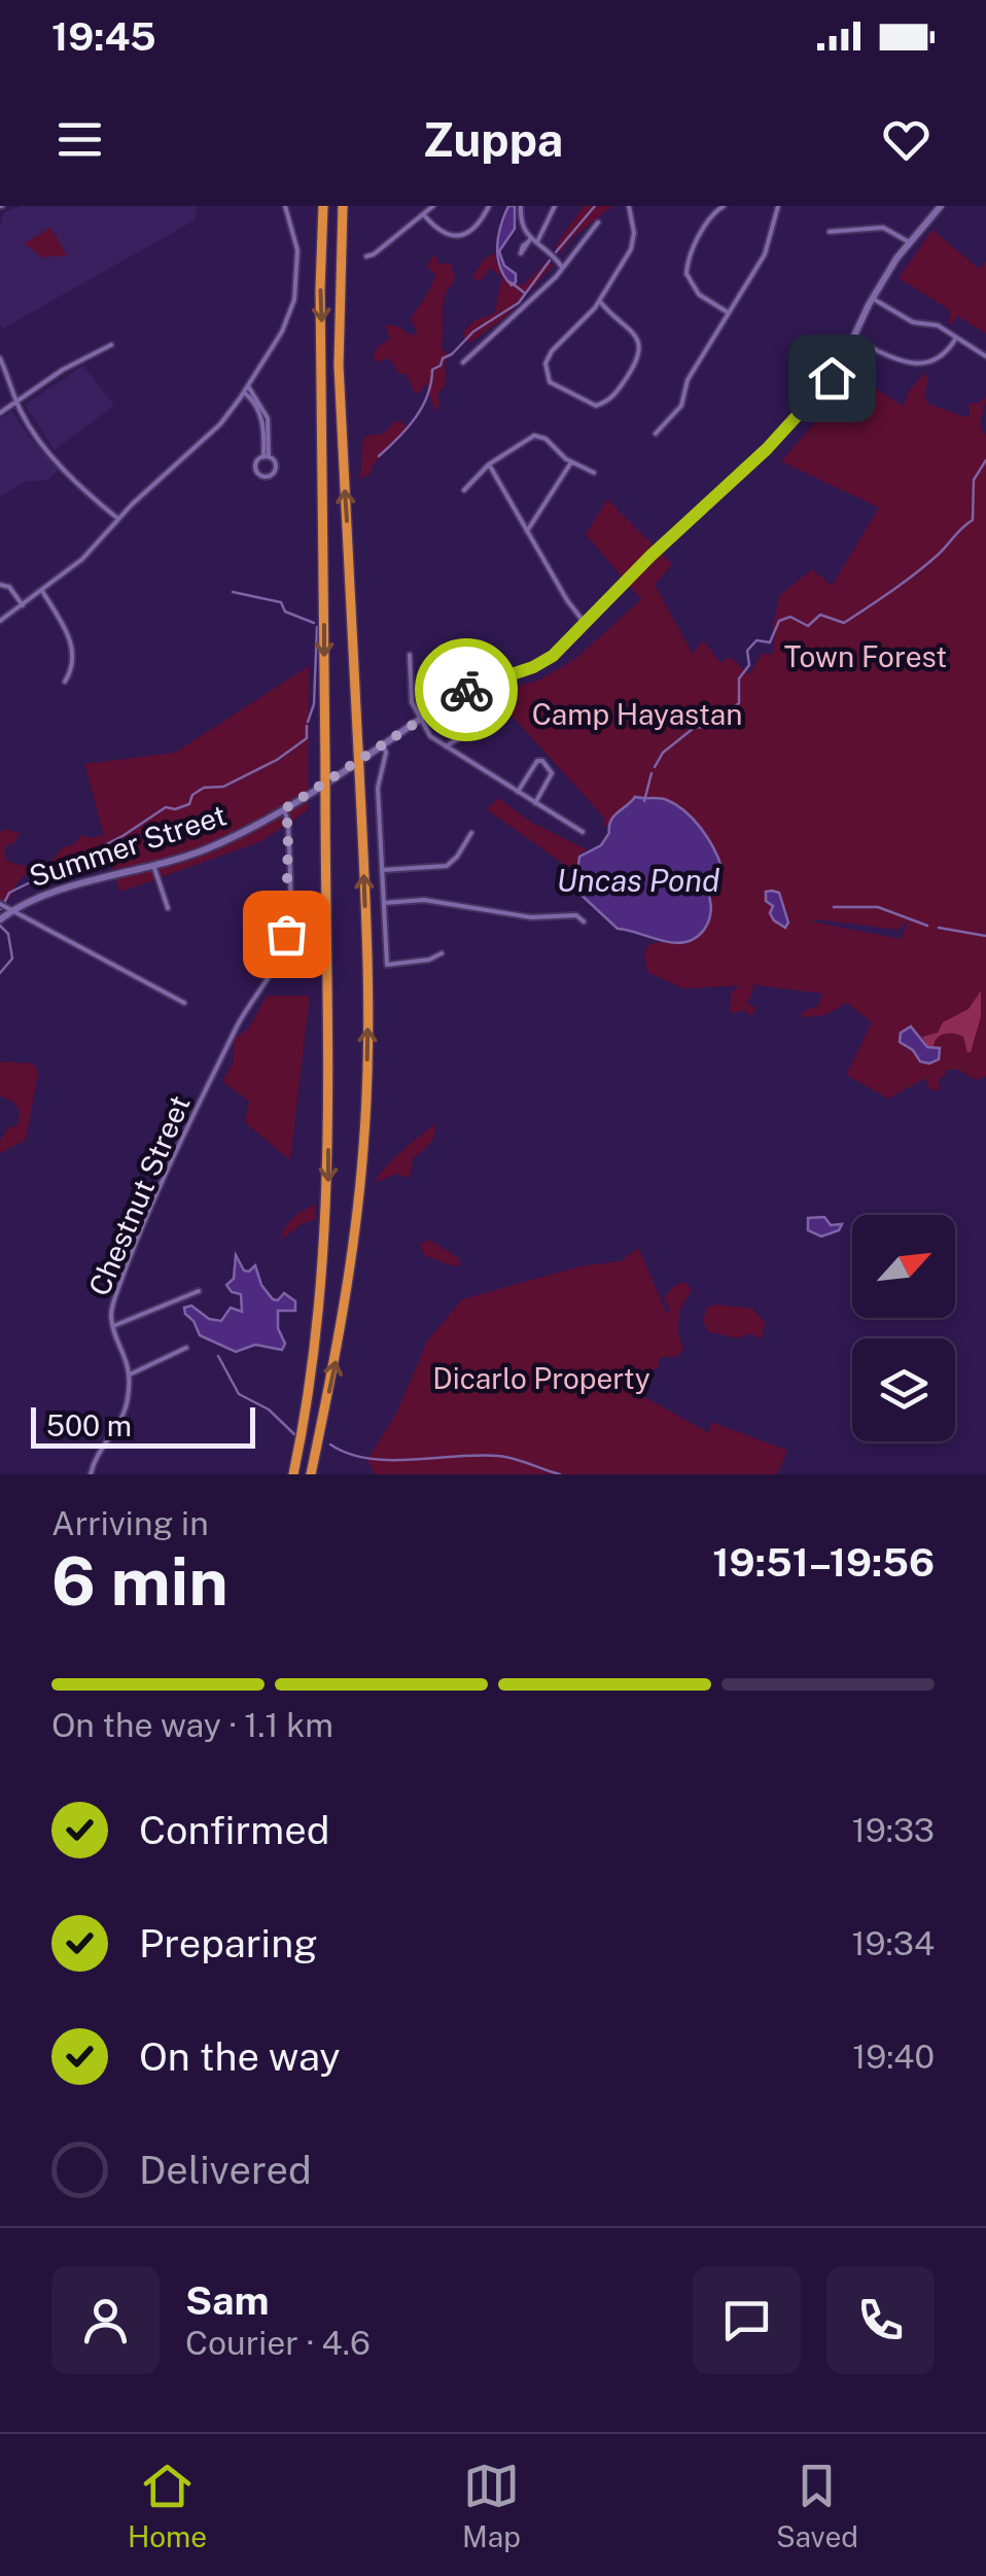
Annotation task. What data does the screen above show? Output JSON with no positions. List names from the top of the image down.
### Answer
{
  "streets": {
    "main road": ["Summer Street"],
    "street": ["Chestnut Street"]
  },
  "crossings": [
    ["Summer Street", "Chestnut Street"]
  ],
  "water": ["Uncas Pond"],
  "parks": ["Town Forest", "Camp Hayastan", "Dicarlo Property"],
  "scale_bar": "500 m",
  "north": "top right",
  "page": {
    "status": "19:45",
    "header": "Zuppa",
    "scale": "500 m",
    "heading": ["6 min", "Arriving in", "19:51–19:56"],
    "panel": ["Sam", "Courier · 4.6"],
    "bar": "On the way · 1.1 km",
    "list": [
      ["Confirmed", "19:33"],
      ["Preparing", "19:34"],
      ["On the way", "19:40"],
      "Delivered"
    ],
    "tabs": ["Home", "Map", "Saved"]
  }
}
